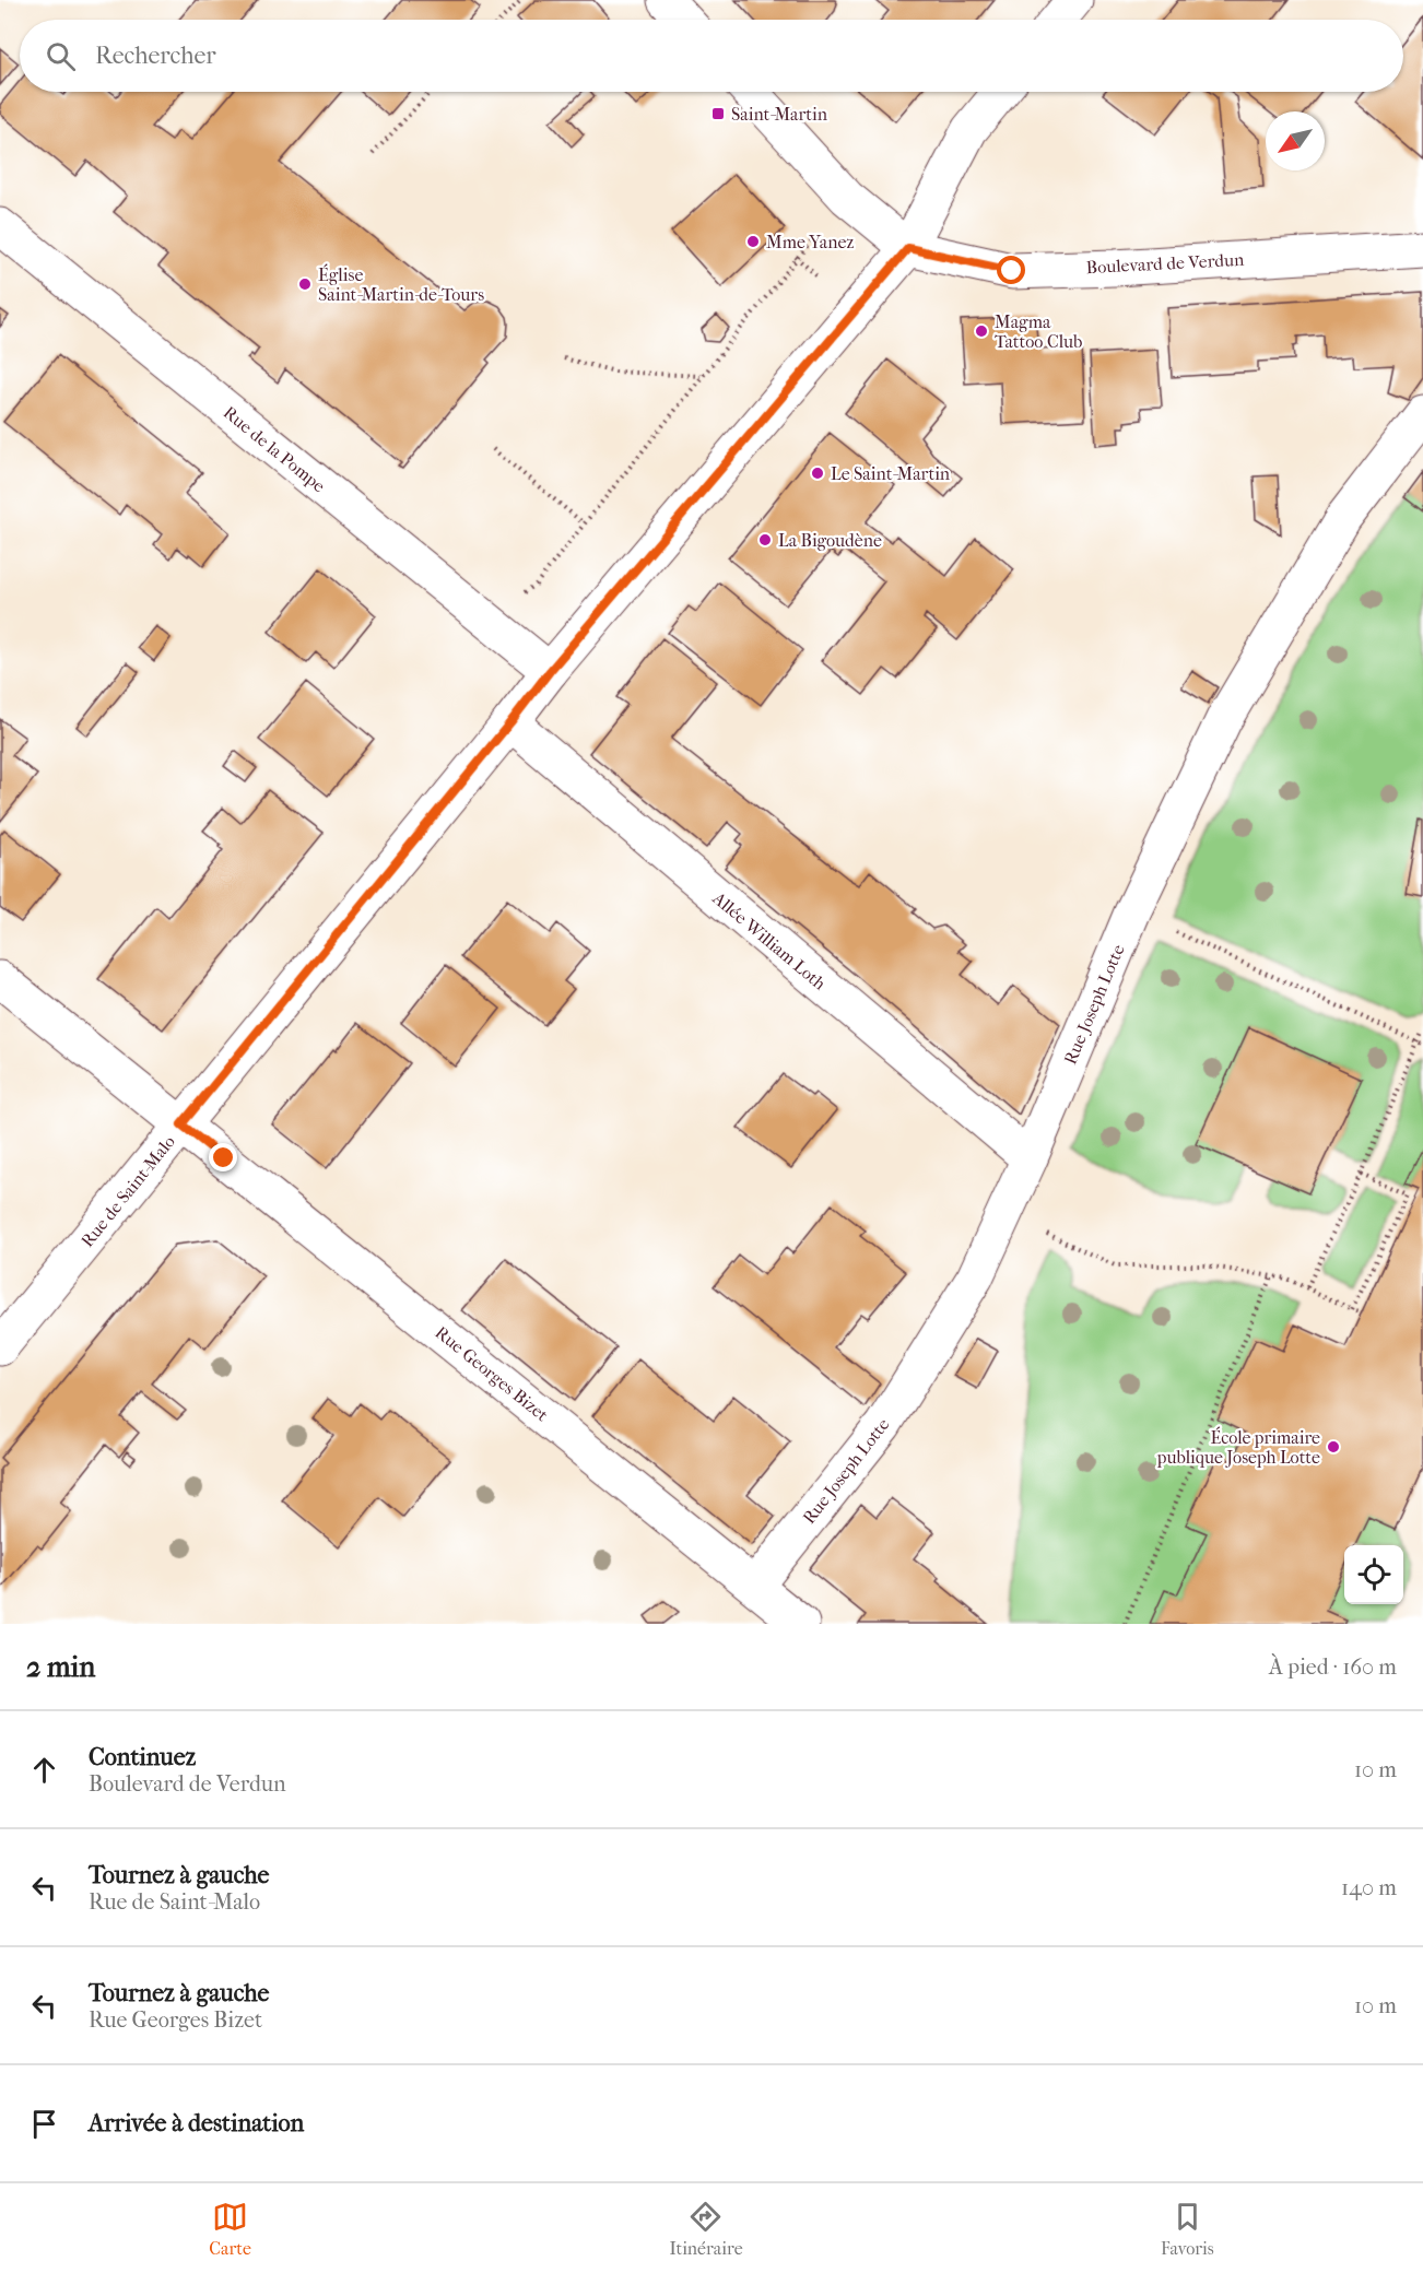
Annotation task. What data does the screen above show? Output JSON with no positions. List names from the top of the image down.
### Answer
{
  "streets": {
    "street": [
      "Boulevard de Verdun",
      "Rue de la Pompe",
      "Allée William Loth",
      "Rue Joseph Lotte",
      "Rue de Saint-Malo",
      "Rue Georges Bizet"
    ]
  },
  "crossings": [
    ["Boulevard de Verdun", "Rue de Saint-Malo"],
    ["Rue de la Pompe", "Rue de Saint-Malo"],
    ["Allée William Loth", "Rue Joseph Lotte"],
    ["Allée William Loth", "Rue de Saint-Malo"],
    ["Rue Joseph Lotte", "Rue Georges Bizet"],
    ["Rue de Saint-Malo", "Rue Georges Bizet"]
  ],
  "places": {
    "transit": ["Saint-Martin"],
    "other": [
      "Mme Yanez",
      "Église Saint-Martin-de-Tours",
      "Magma Tattoo Club",
      "Le Saint-Martin",
      "La Bigoudène",
      "École primaire publique Joseph Lotte"
    ]
  },
  "north": "bottom left",
  "page": {
    "search": "Rechercher",
    "heading": ["2 min", "À pied · 160 m"],
    "list": [
      ["Continuez", "Boulevard de Verdun", "10 m"],
      ["Tournez à gauche", "Rue de Saint-Malo", "140 m"],
      ["Tournez à gauche", "Rue Georges Bizet", "10 m"],
      "Arrivée à destination"
    ],
    "nav": ["Carte", "Itinéraire", "Favoris"]
  }
}
